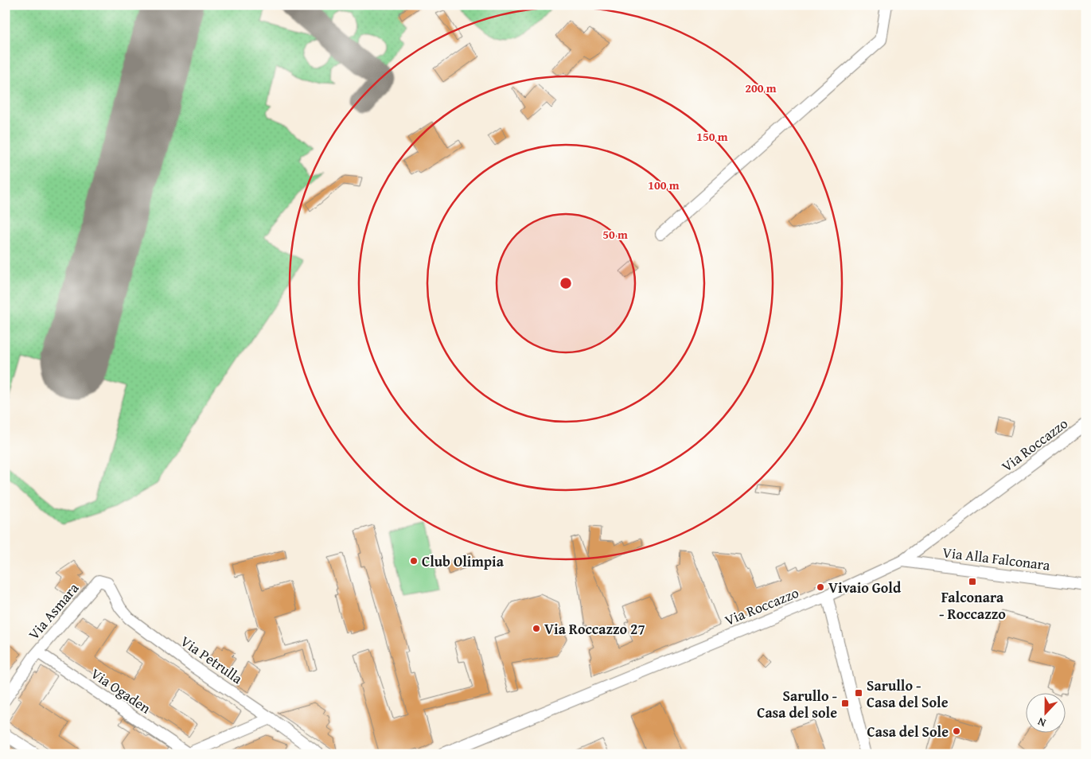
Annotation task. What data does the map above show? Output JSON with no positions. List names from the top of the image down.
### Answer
{
  "streets": {
    "street": [
      "Via Roccazzo",
      "Via Alla Falconara",
      "Via Asmara",
      "Via Petrulla",
      "Via Ogaden"
    ]
  },
  "crossings": [
    ["Via Roccazzo", "Via Alla Falconara"],
    ["Via Asmara", "Via Petrulla"],
    ["Via Asmara", "Via Ogaden"]
  ],
  "places": {
    "other": [
      "Club Olimpia",
      "Vivaio Gold",
      "Via Roccazzo 27",
      "Casa del Sole"
    ],
    "transit": ["Falconara - Roccazzo", "Sarullo - Casa del Sole", "Sarullo - Casa del sole"]
  },
  "north": "bottom",
  "rings": [
    "200 m",
    "150 m",
    "100 m",
    "50 m"
  ]
}
